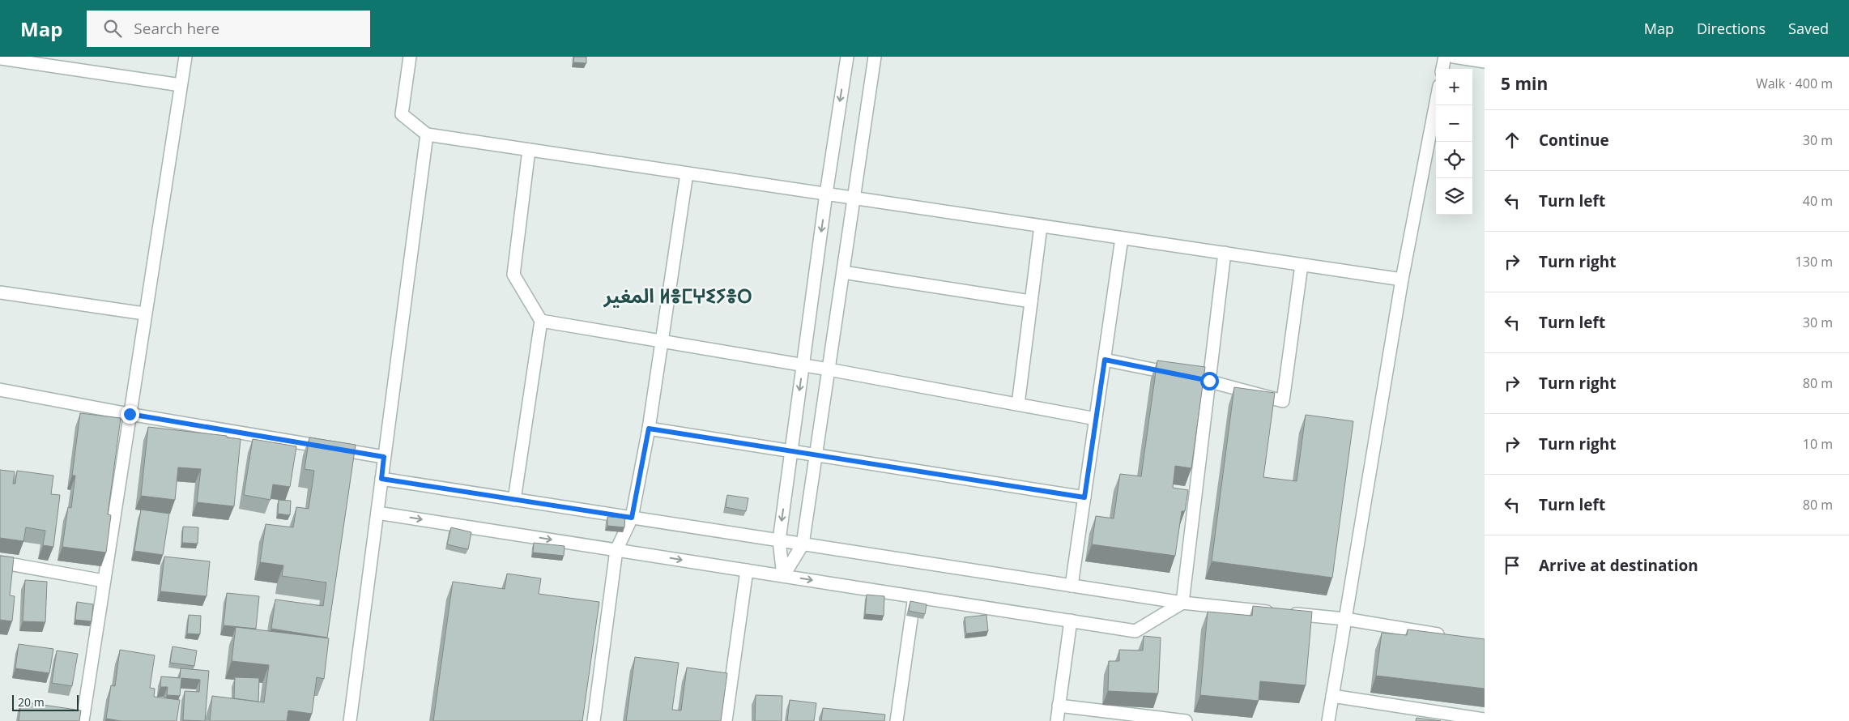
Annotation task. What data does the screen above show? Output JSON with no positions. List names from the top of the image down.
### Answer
{
  "districts": ["المغير ⵍⴻⵎⵖⵉⵢⴻⵔ"],
  "scale_bar": "20 m",
  "page": {
    "header": "Map",
    "search": "Search here",
    "nav": ["Map", "Directions", "Saved"],
    "heading": ["5 min", "Walk · 400 m"],
    "map_buttons": ["+", "−"],
    "list": [
      ["Continue", "30 m"],
      ["Turn left", "40 m"],
      ["Turn right", "130 m"],
      ["Turn left", "30 m"],
      ["Turn right", "80 m"],
      ["Turn right", "10 m"],
      ["Turn left", "80 m"],
      "Arrive at destination"
    ],
    "scale": "20 m"
  }
}
